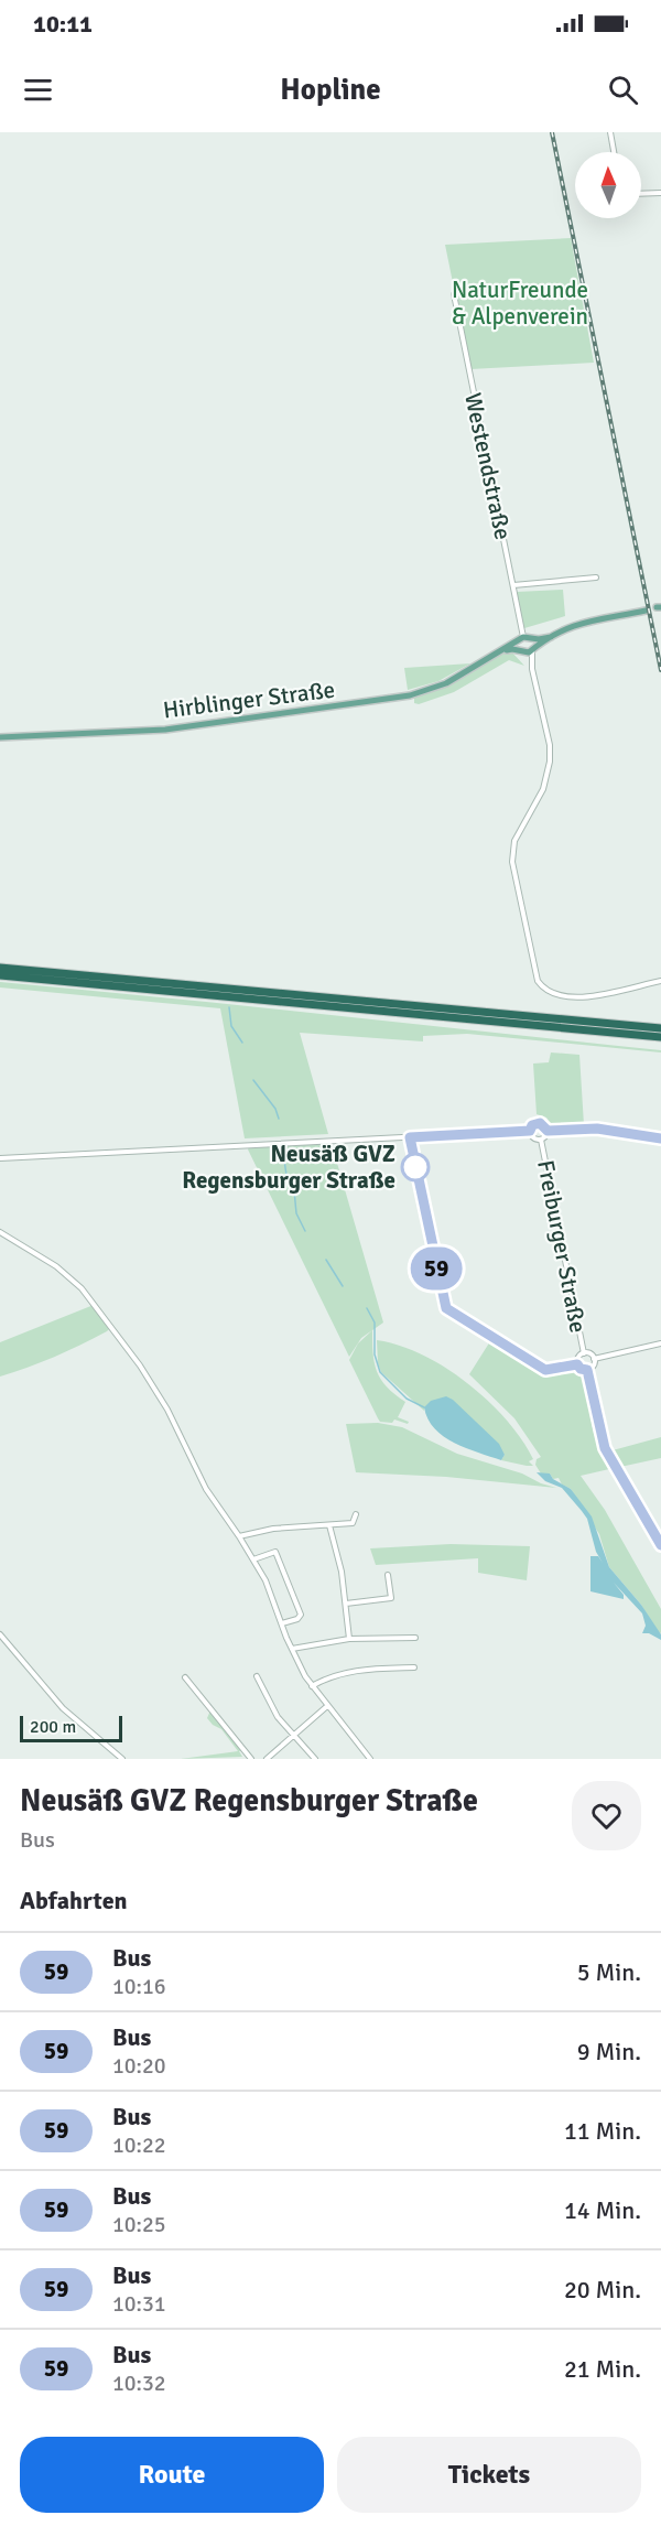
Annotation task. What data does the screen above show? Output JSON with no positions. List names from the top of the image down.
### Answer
{
  "streets": {
    "main road": ["Hirblinger Straße"],
    "street": ["Westendstraße", "Freiburger Straße"]
  },
  "crossings": [
    ["Westendstraße", "Hirblinger Straße"]
  ],
  "parks": ["NaturFreunde & Alpenverein"],
  "places": ["Neusäß GVZ Regensburger Straße"],
  "lines": ["bus line 59"],
  "scale_bar": "200 m",
  "north": "top",
  "page": {
    "status": "10:11",
    "header": "Hopline",
    "on_map": "59",
    "scale": "200 m",
    "heading": [
      ["Neusäß GVZ Regensburger Straße", "Bus"],
      "Abfahrten"
    ],
    "list": [
      {
        "mark": "59",
        "name": "Bus",
        "note": "10:16",
        "value": "5 Min."
      },
      {
        "mark": "59",
        "name": "Bus",
        "note": "10:20",
        "value": "9 Min."
      },
      {
        "mark": "59",
        "name": "Bus",
        "note": "10:22",
        "value": "11 Min."
      },
      {
        "mark": "59",
        "name": "Bus",
        "note": "10:25",
        "value": "14 Min."
      },
      {
        "mark": "59",
        "name": "Bus",
        "note": "10:31",
        "value": "20 Min."
      },
      {
        "mark": "59",
        "name": "Bus",
        "note": "10:32",
        "value": "21 Min."
      }
    ],
    "buttons": ["Route", "Tickets"]
  }
}
